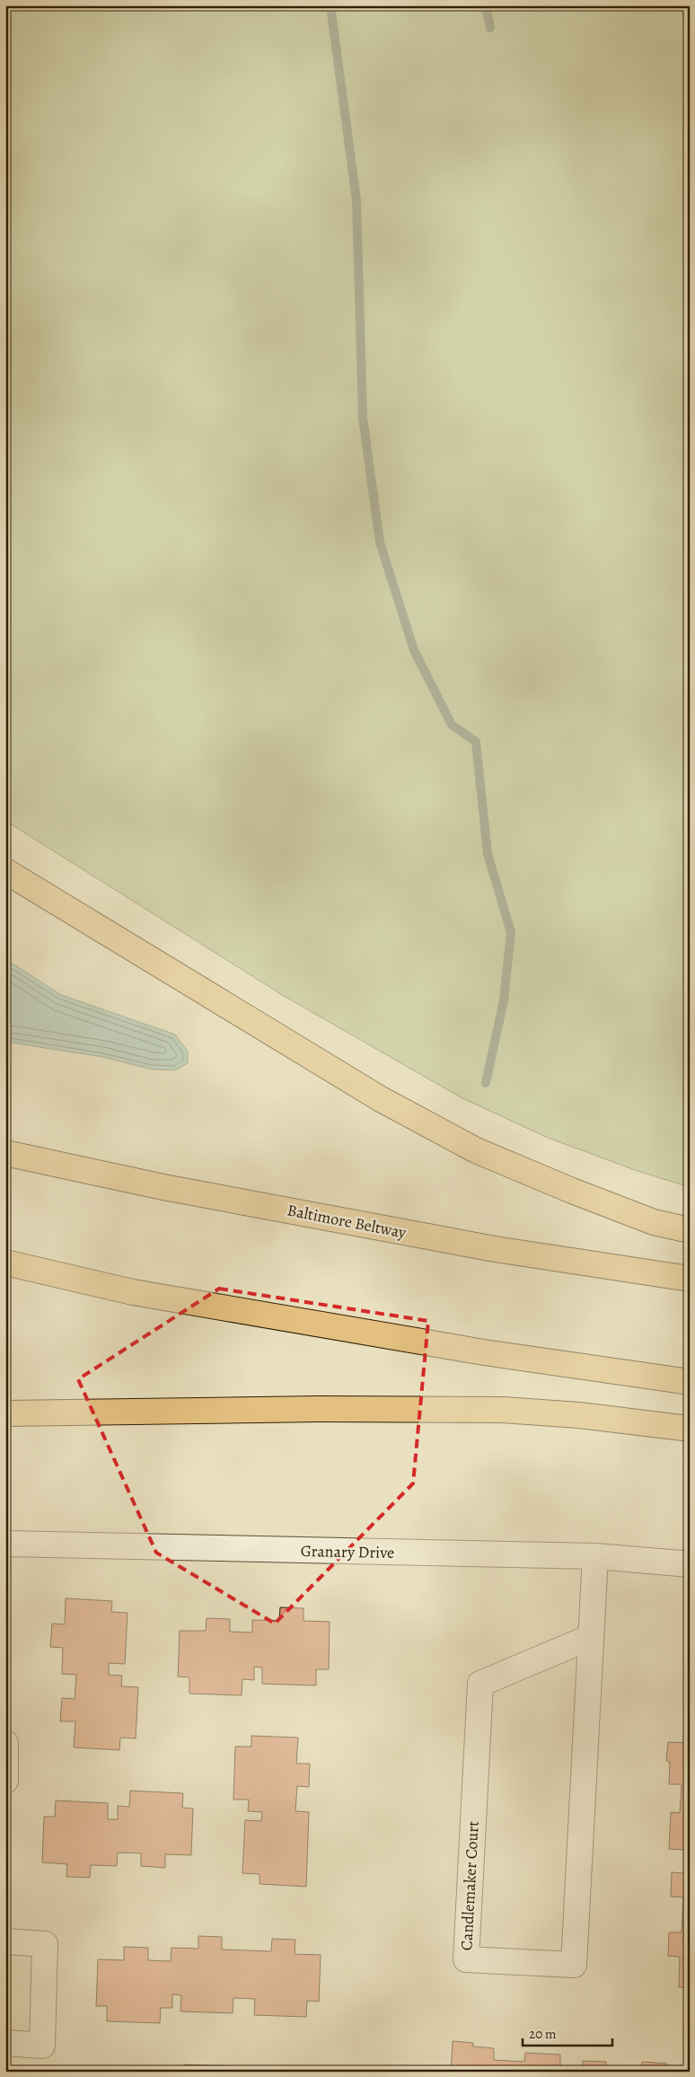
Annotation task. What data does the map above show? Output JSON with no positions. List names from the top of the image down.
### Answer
{
  "streets": {
    "highway": ["Baltimore Beltway"],
    "street": ["Granary Drive", "Candlemaker Court"]
  },
  "crossings": [
    ["Granary Drive", "Candlemaker Court"]
  ],
  "scale_bar": "20 m"
}
